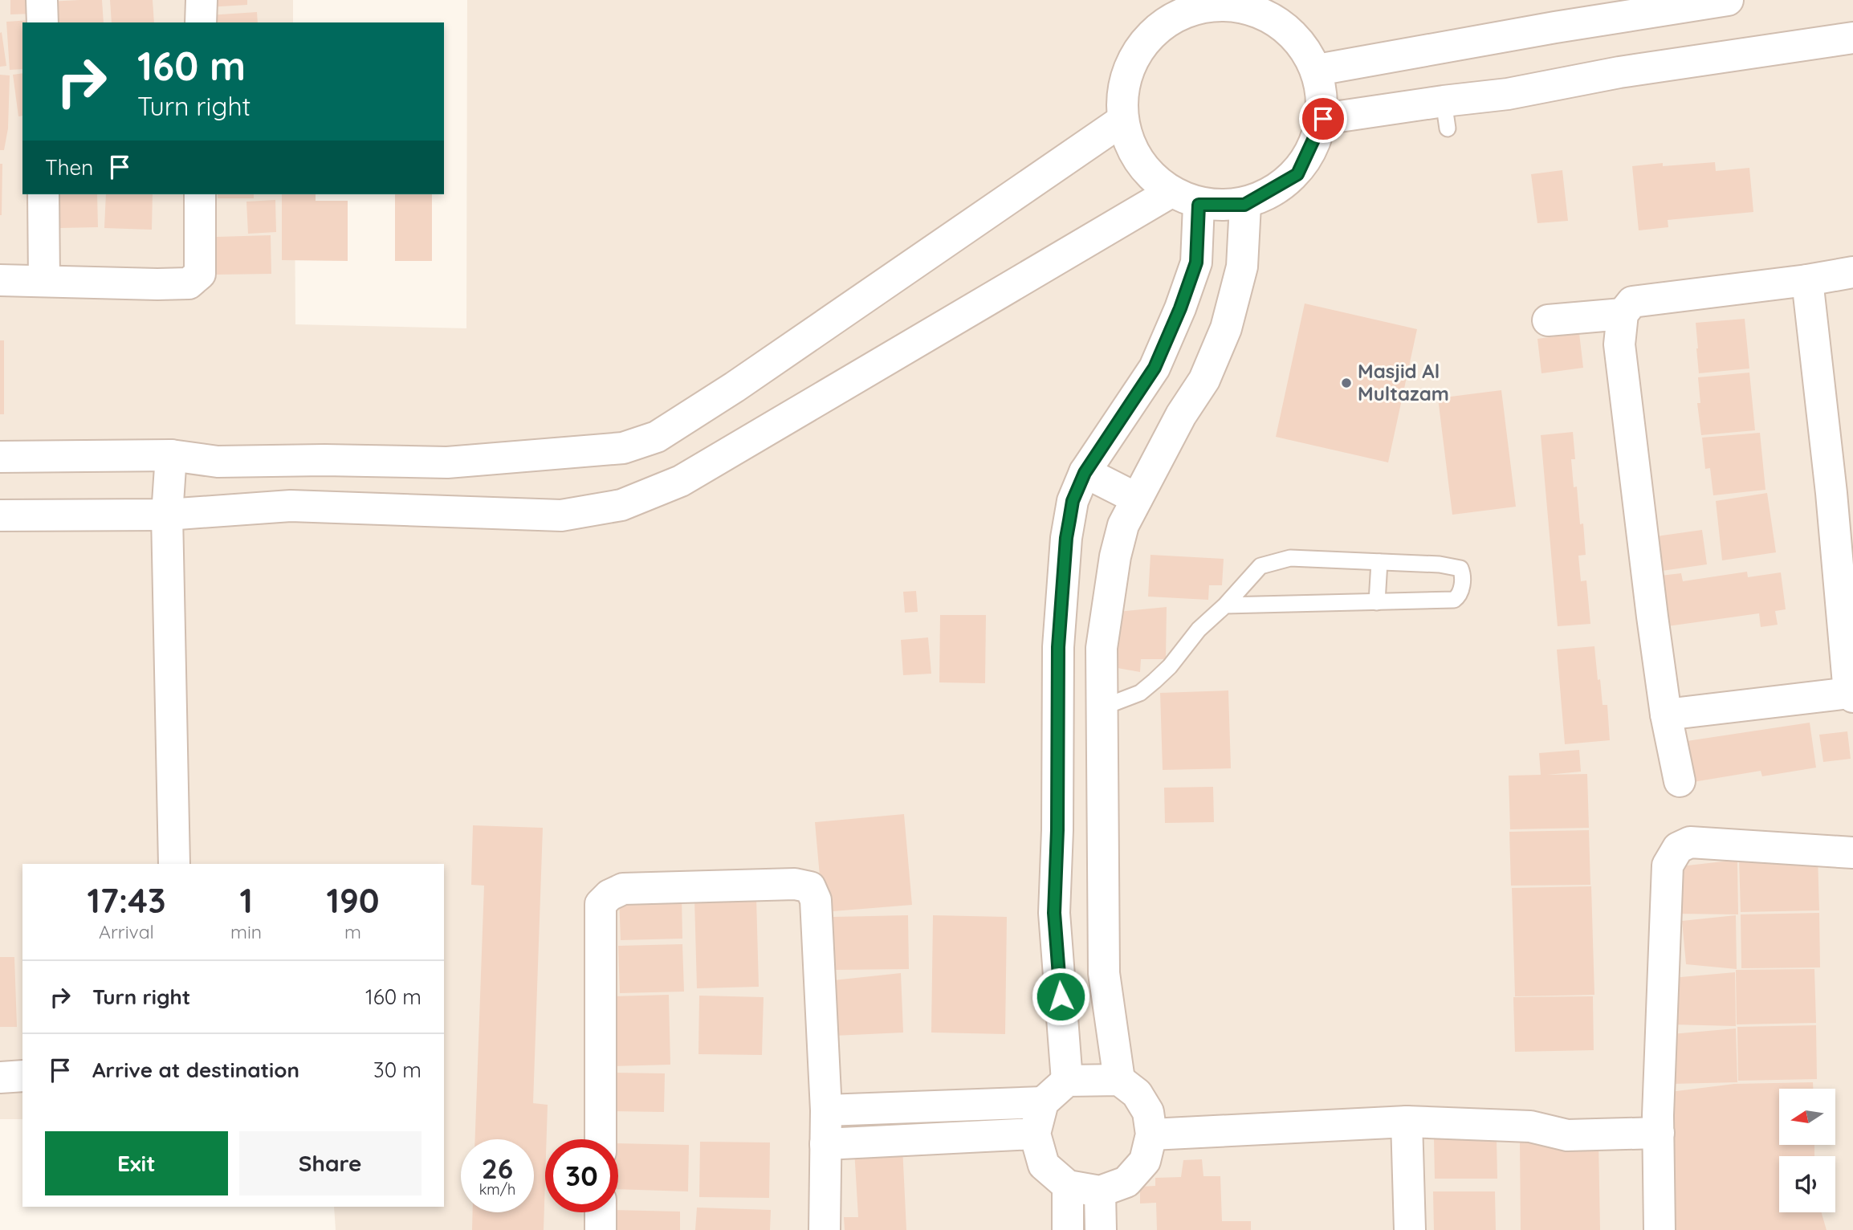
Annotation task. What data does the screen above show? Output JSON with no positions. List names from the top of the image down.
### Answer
{
  "places": ["Masjid Al Multazam"],
  "north": "left",
  "page": {
    "turn": ["160 m", "Turn right"],
    "then": "Then",
    "eta": [
      "17:43",
      "Arrival",
      "1",
      "min",
      "190",
      "m"
    ],
    "list": [
      {
        "name": "Turn right",
        "value": "160 m"
      },
      {
        "name": "Arrive at destination",
        "value": "30 m"
      }
    ],
    "buttons": ["Exit", "Share"],
    "speed": "26 km/h",
    "limit": "30"
  }
}
